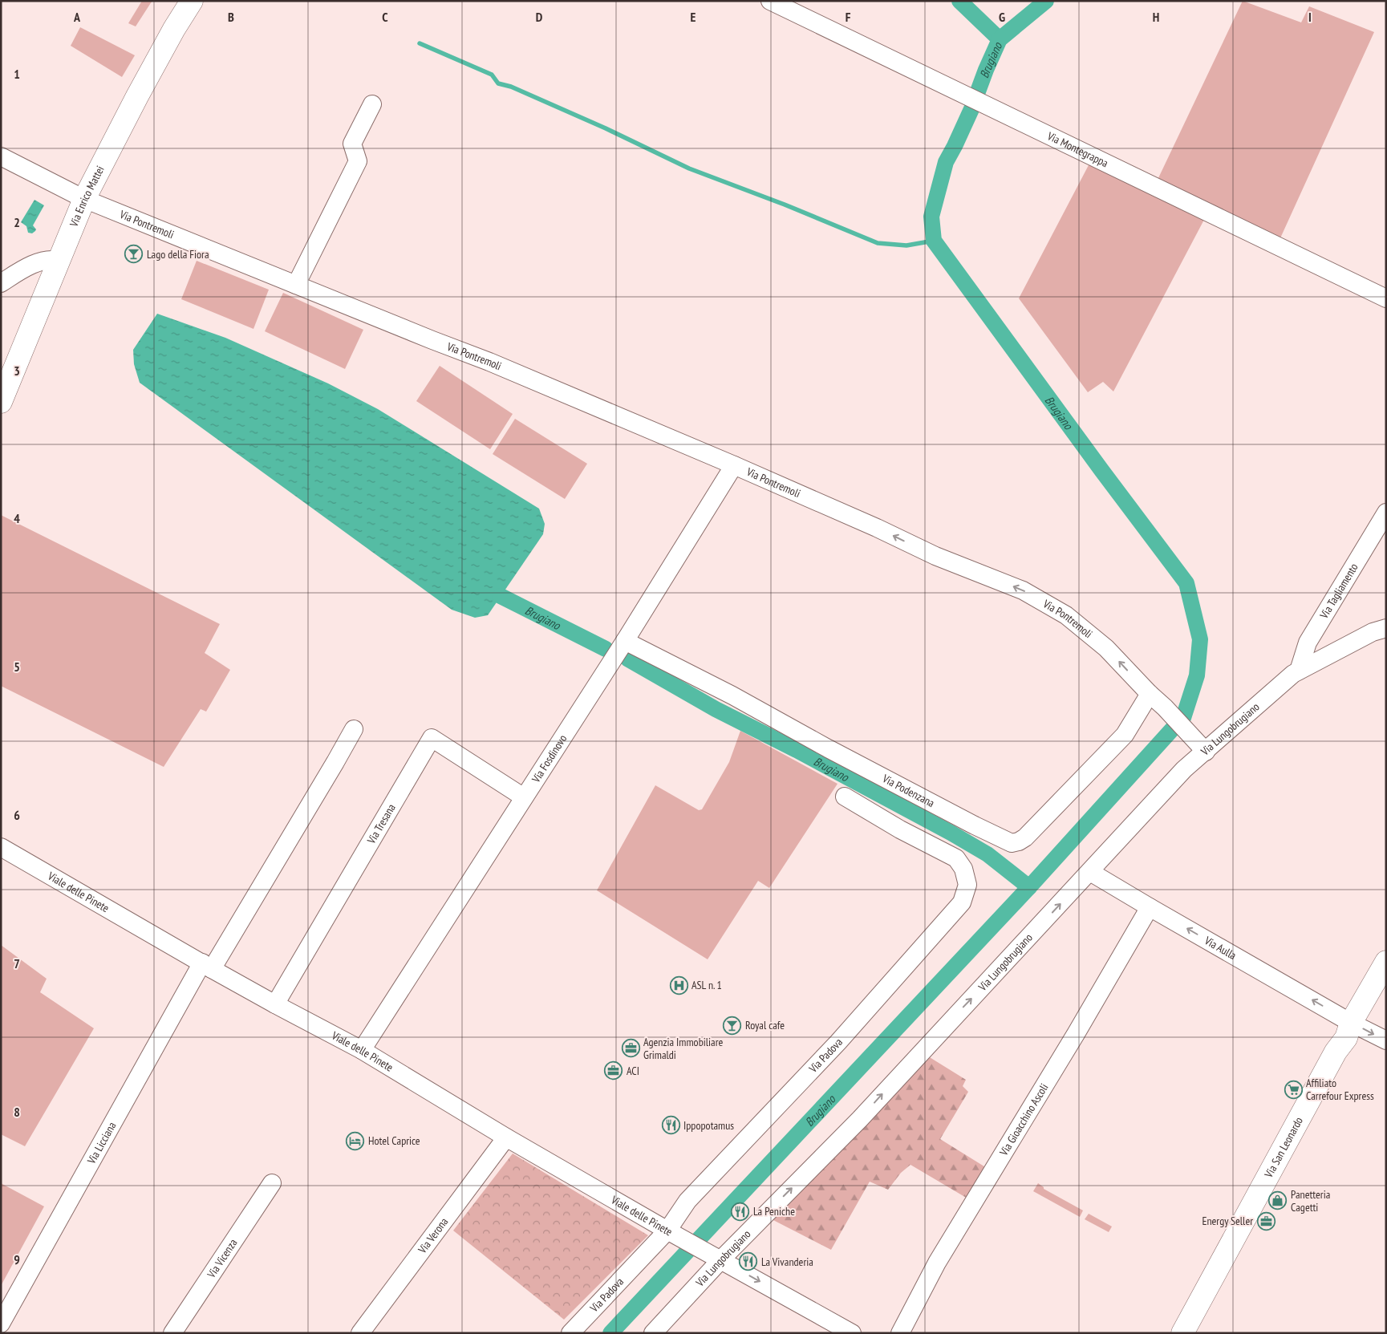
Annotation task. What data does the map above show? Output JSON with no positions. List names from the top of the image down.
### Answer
{
  "streets": {
    "main road": ["Via Enrico Mattei", "Via San Leonardo"],
    "street": [
      "Via Montegrappa",
      "Via Pontremoli",
      "Via Tagliamento",
      "Via Lungobrugiano",
      "Via Fosdinovo",
      "Via Podenzana",
      "Via Tresana",
      "Viale delle Pinete",
      "Via Aulla",
      "Via Padova",
      "Via Gioacchino Ascoli",
      "Via Licciana",
      "Via Verona",
      "Via Vicenza"
    ]
  },
  "crossings": [
    ["Via Enrico Mattei", "Via Pontremoli"],
    ["Via Pontremoli", "Via Lungobrugiano"],
    ["Via Pontremoli", "Via Fosdinovo"],
    ["Via Pontremoli", "Via Podenzana"],
    ["Via Tagliamento", "Via Lungobrugiano"],
    ["Via Lungobrugiano", "Viale delle Pinete"],
    ["Via Lungobrugiano", "Via Aulla"],
    ["Via Fosdinovo", "Via Podenzana"],
    ["Via Fosdinovo", "Via Tresana"],
    ["Via Fosdinovo", "Viale delle Pinete"],
    ["Via Tresana", "Viale delle Pinete"],
    ["Viale delle Pinete", "Via Padova"],
    ["Viale delle Pinete", "Via Licciana"],
    ["Viale delle Pinete", "Via Verona"],
    ["Via Aulla", "Via Gioacchino Ascoli"],
    ["Via Aulla", "Via San Leonardo"]
  ],
  "one_way": ["Via Pontremoli", "Via Lungobrugiano"],
  "water": ["Brugiano"],
  "places": {
    "bar": ["Lago della Fiora", "Royal cafe"],
    "hospital": ["ASL n. 1"],
    "office": ["Agenzia Immobiliare Grimaldi", "ACI", "Energy Seller"],
    "supermarket": ["Affiliato Carrefour Express"],
    "restaurant": ["Ippopotamus", "La Peniche", "La Vivanderia"],
    "hotel": ["Hotel Caprice"],
    "shop": ["Panetteria Cagetti"]
  },
  "grid": {
    "columns": [
      "A",
      "B",
      "C",
      "D",
      "E",
      "F",
      "G",
      "H",
      "I"
    ],
    "rows": [
      "1",
      "2",
      "3",
      "4",
      "5",
      "6",
      "7",
      "8",
      "9"
    ]
  }
}
